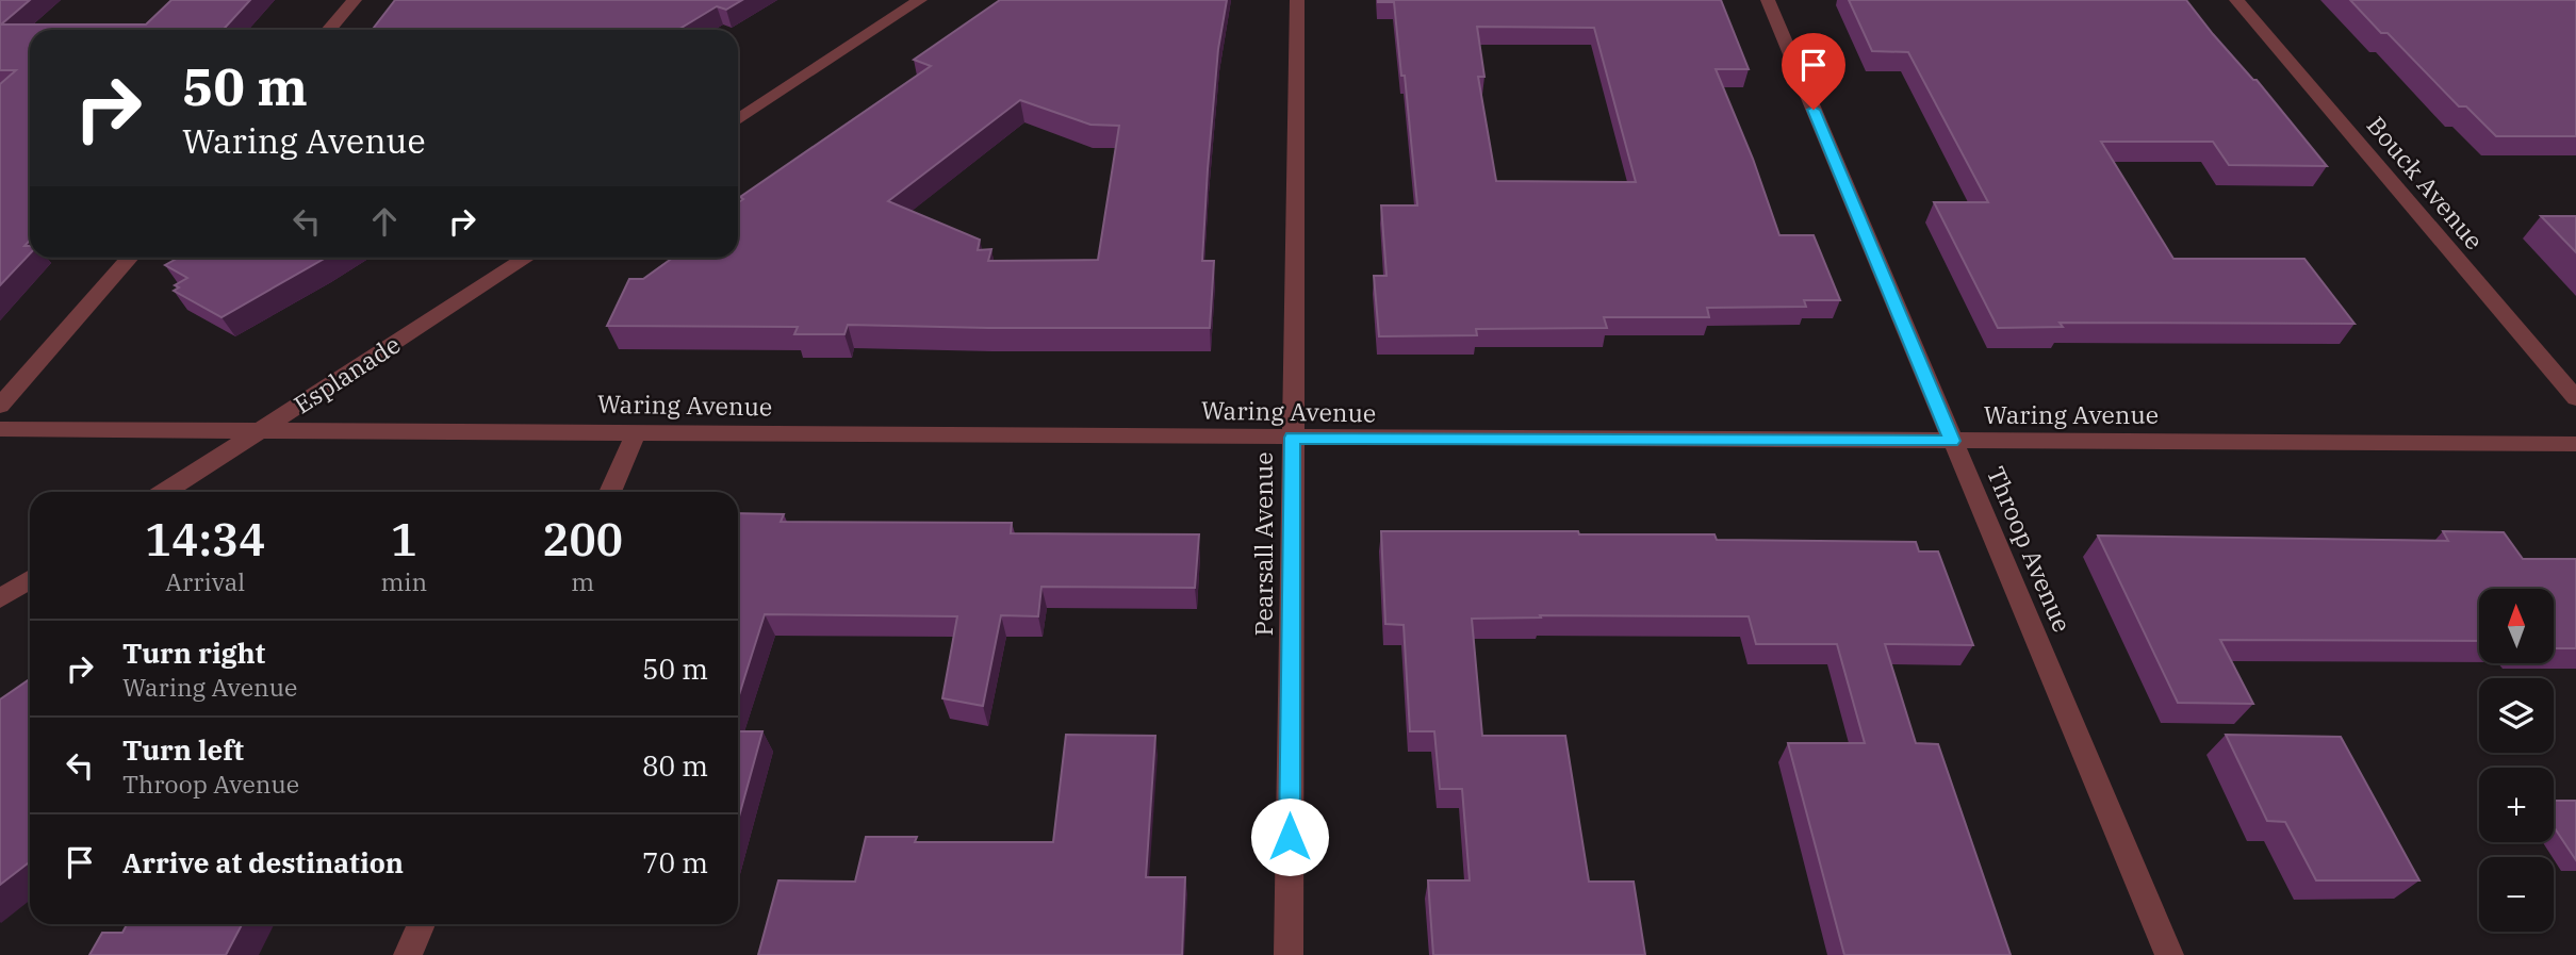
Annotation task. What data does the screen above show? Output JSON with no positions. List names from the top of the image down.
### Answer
{
  "streets": {
    "street": [
      "Bouck Avenue",
      "Esplanade",
      "Waring Avenue",
      "Pearsall Avenue",
      "Throop Avenue"
    ]
  },
  "crossings": [
    ["Esplanade", "Waring Avenue"],
    ["Waring Avenue", "Pearsall Avenue"],
    ["Waring Avenue", "Throop Avenue"]
  ],
  "north": "top",
  "page": {
    "turn": ["50 m", "Waring Avenue"],
    "eta": [
      "14:34",
      "Arrival",
      "1",
      "min",
      "200",
      "m"
    ],
    "map_buttons": ["+", "−"],
    "list": [
      {
        "name": "Turn right",
        "note": "Waring Avenue",
        "value": "50 m"
      },
      {
        "name": "Turn left",
        "note": "Throop Avenue",
        "value": "80 m"
      },
      {
        "name": "Arrive at destination",
        "value": "70 m"
      }
    ]
  }
}
